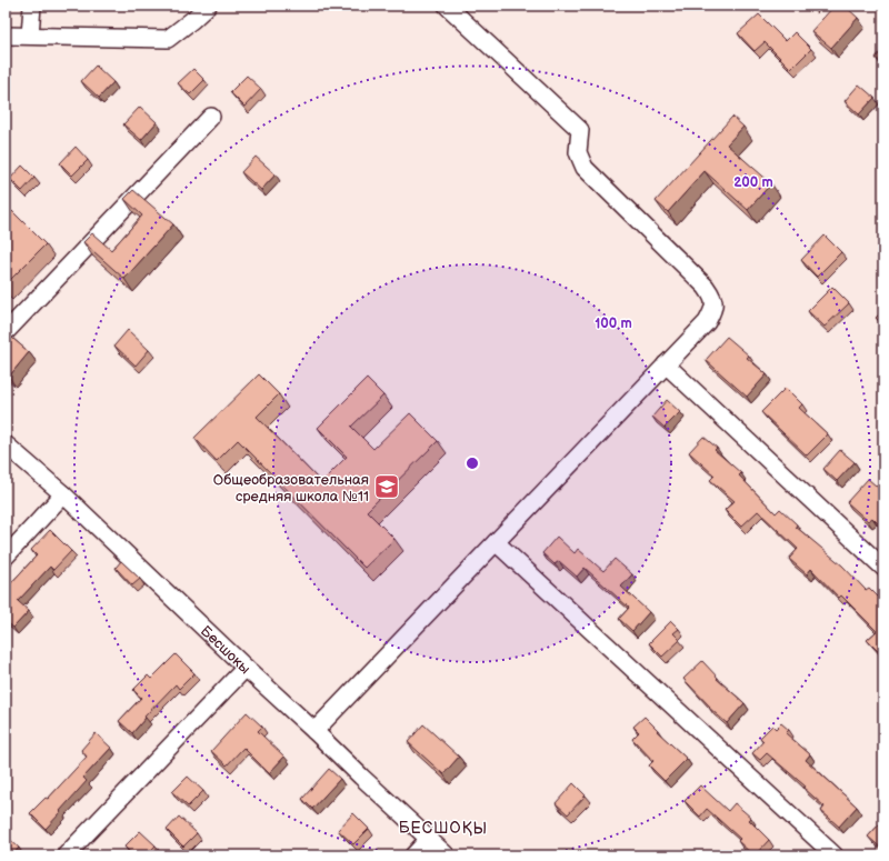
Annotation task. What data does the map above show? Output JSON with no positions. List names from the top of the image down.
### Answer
{
  "streets": {
    "street": ["Бесшокы"]
  },
  "districts": ["БЕСШОҚЫ"],
  "places": {
    "school or university": ["Общеобразовательная средняя школа №11"]
  },
  "rings": ["200 m", "100 m"]
}
